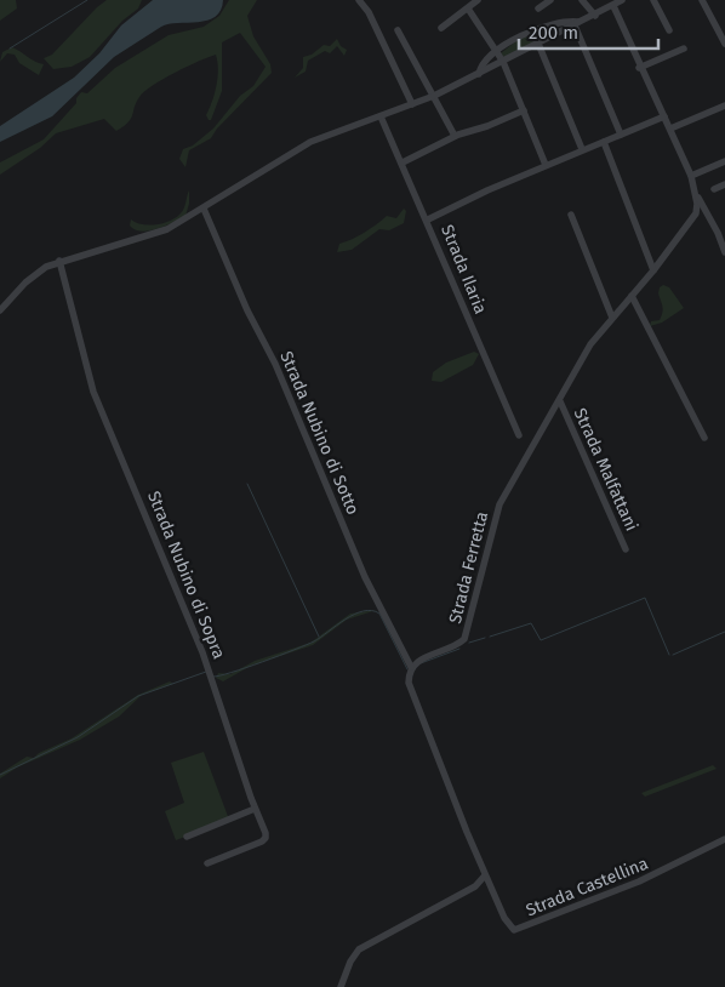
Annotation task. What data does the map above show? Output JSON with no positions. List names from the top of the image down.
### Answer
{
  "streets": {
    "street": [
      "Strada Ilaria",
      "Strada Nubino di Sotto",
      "Strada Malfattani",
      "Strada Ferretta",
      "Strada Nubino di Sopra",
      "Strada Castellina"
    ]
  },
  "crossings": [
    ["Strada Nubino di Sotto", "Strada Ferretta"],
    ["Strada Malfattani", "Strada Ferretta"]
  ],
  "scale_bar": "200 m"
}
